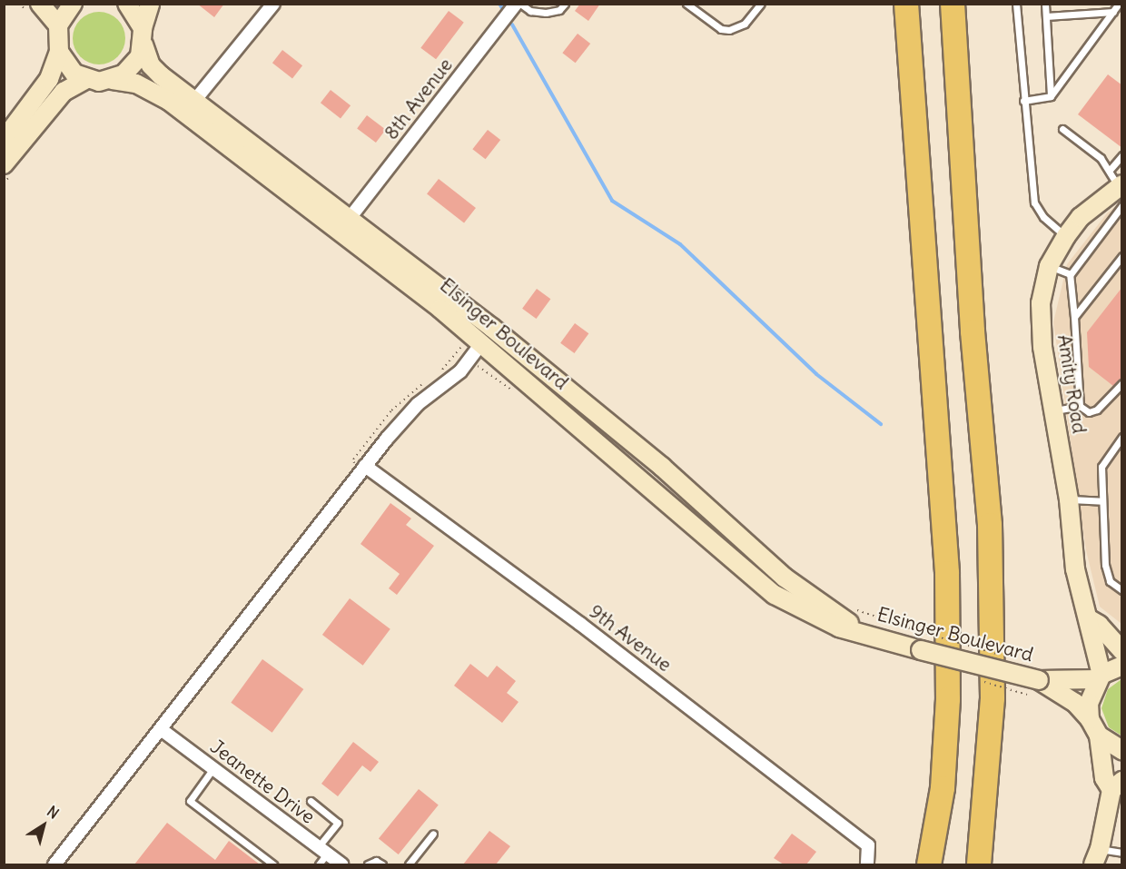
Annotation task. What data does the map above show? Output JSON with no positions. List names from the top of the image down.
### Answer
{
  "streets": {
    "street": [
      "8th Avenue",
      "Elsinger Boulevard",
      "Amity Road",
      "9th Avenue",
      "Jeanette Drive"
    ]
  },
  "crossings": [
    ["8th Avenue", "Elsinger Boulevard"],
    ["Elsinger Boulevard", "Amity Road"]
  ],
  "north": "top right"
}
